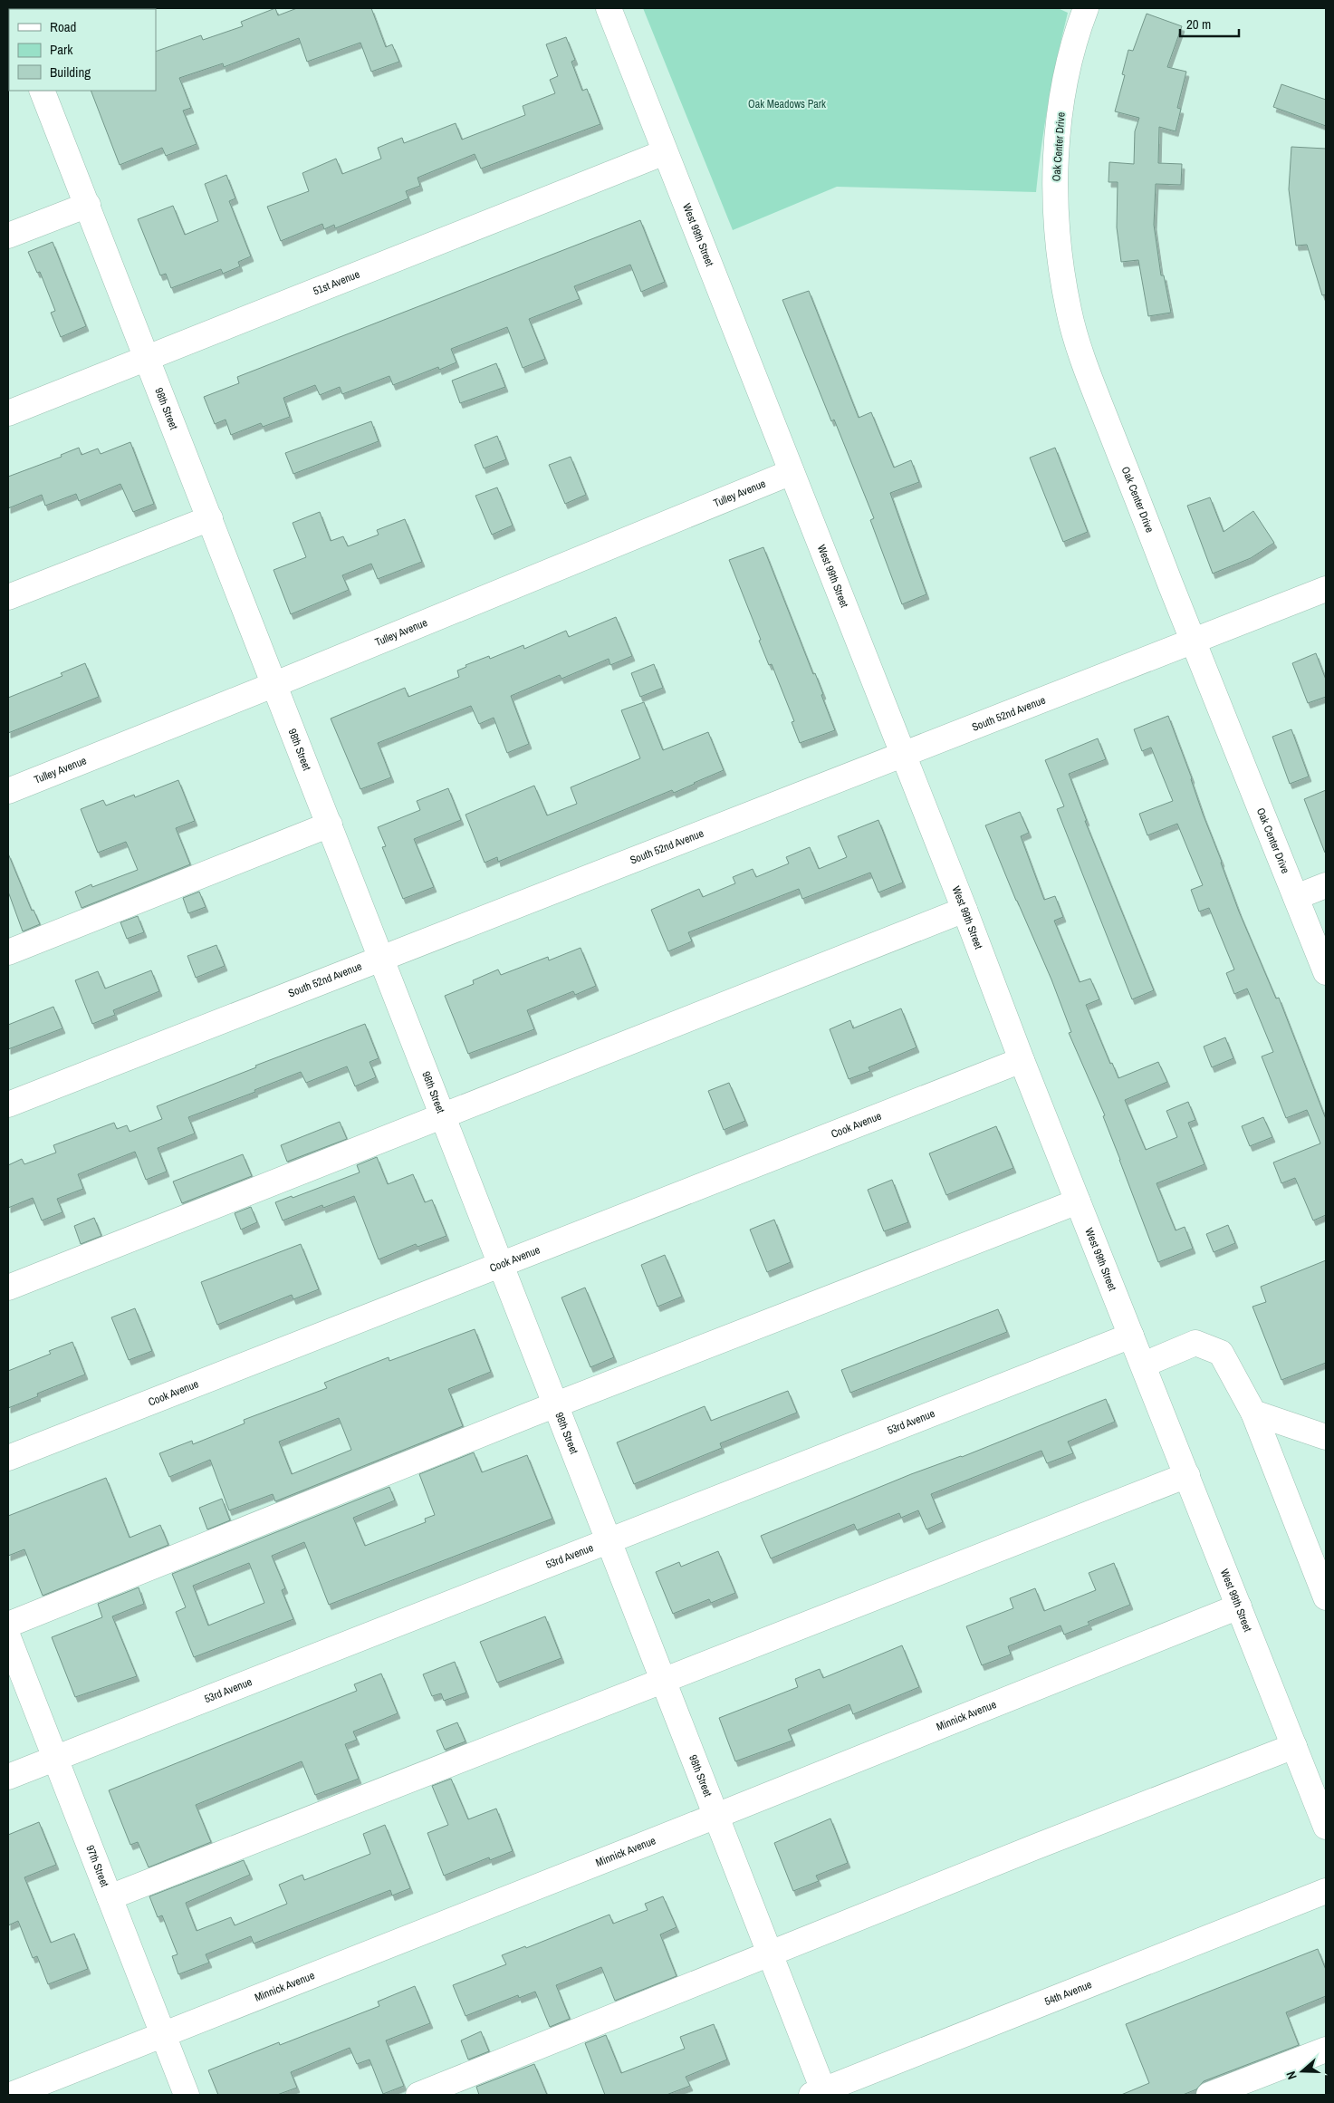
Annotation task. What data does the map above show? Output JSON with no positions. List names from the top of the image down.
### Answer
{
  "streets": {
    "street": [
      "Oak Center Drive",
      "West 99th Street",
      "51st Avenue",
      "98th Street",
      "Tulley Avenue",
      "South 52nd Avenue",
      "Cook Avenue",
      "53rd Avenue",
      "Minnick Avenue",
      "97th Street",
      "54th Avenue"
    ]
  },
  "crossings": [
    ["Oak Center Drive", "South 52nd Avenue"],
    ["West 99th Street", "51st Avenue"],
    ["West 99th Street", "Tulley Avenue"],
    ["West 99th Street", "South 52nd Avenue"],
    ["West 99th Street", "Cook Avenue"],
    ["West 99th Street", "53rd Avenue"],
    ["West 99th Street", "Minnick Avenue"],
    ["51st Avenue", "98th Street"],
    ["98th Street", "Tulley Avenue"],
    ["98th Street", "South 52nd Avenue"],
    ["98th Street", "Cook Avenue"],
    ["98th Street", "53rd Avenue"],
    ["98th Street", "Minnick Avenue"],
    ["98th Street", "54th Avenue"],
    ["53rd Avenue", "97th Street"],
    ["Minnick Avenue", "97th Street"]
  ],
  "parks": ["Oak Meadows Park"],
  "legend": ["Road", "Park", "Building"],
  "scale_bar": "20 m",
  "north": "left"
}
